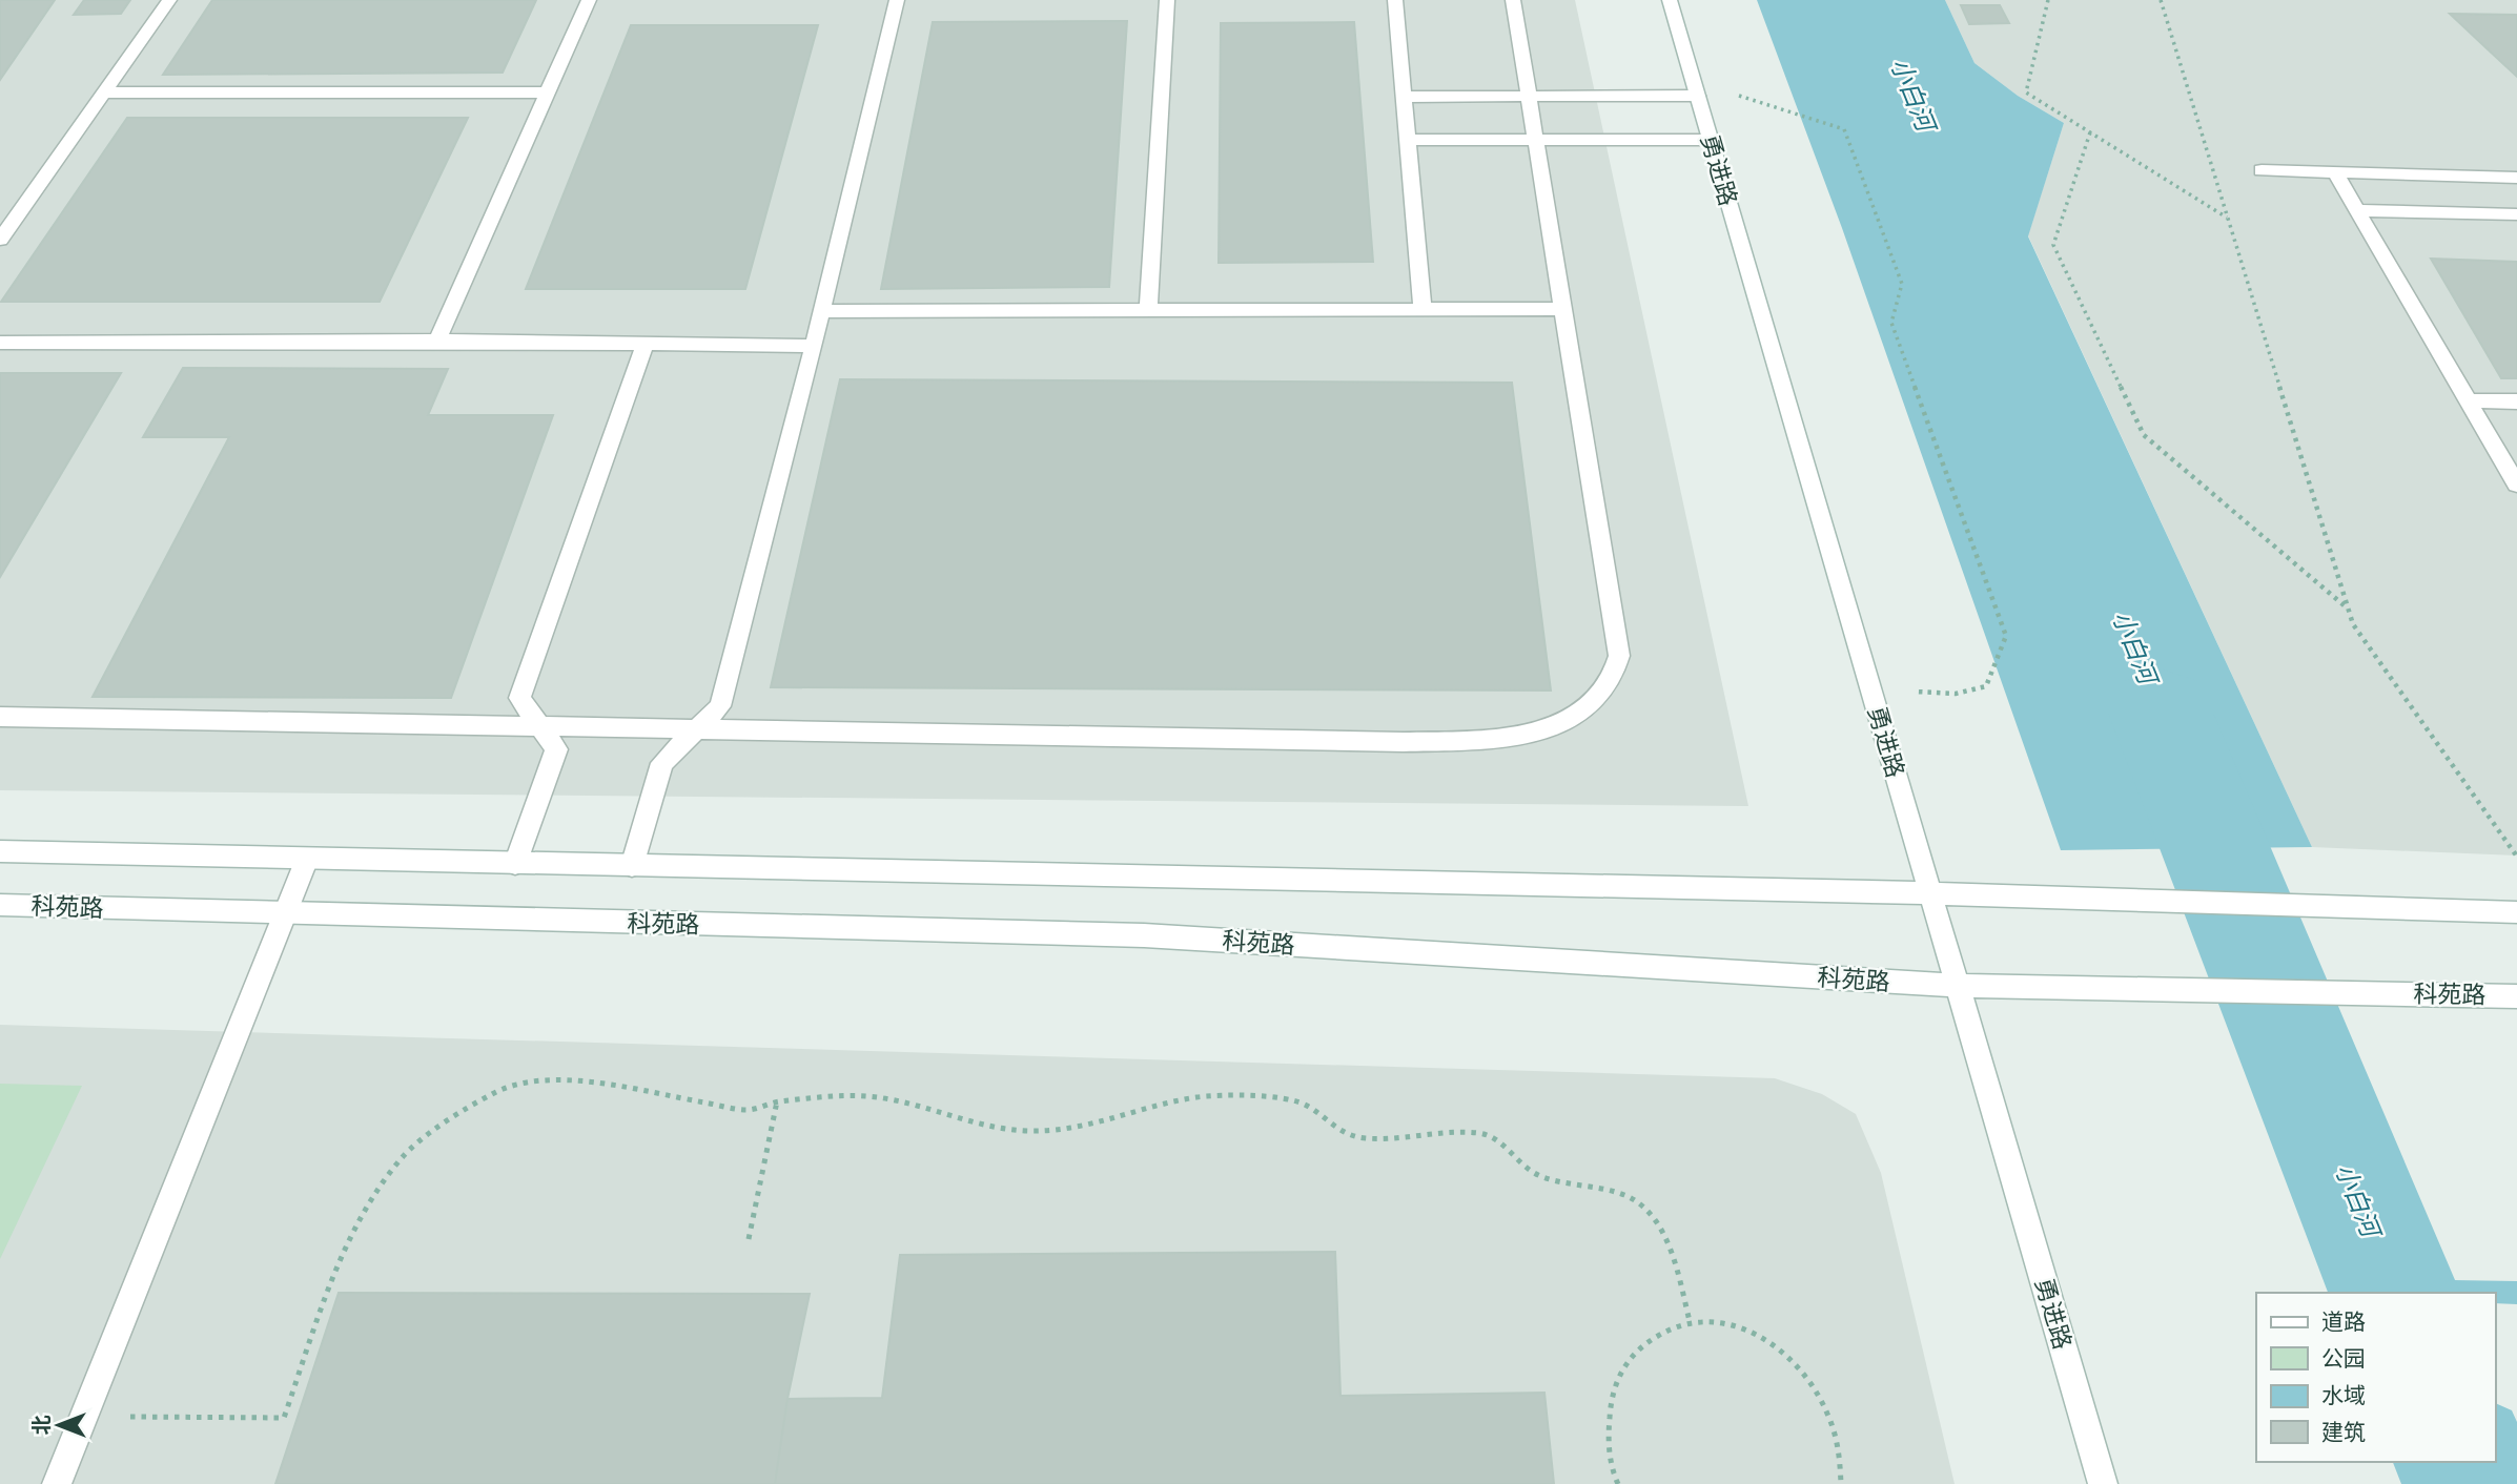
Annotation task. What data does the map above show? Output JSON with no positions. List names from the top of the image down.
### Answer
{
  "streets": {
    "street": ["勇进路", "科苑路"]
  },
  "crossings": [
    ["勇进路", "科苑路"]
  ],
  "water": ["小白河"],
  "legend": [
    "道路",
    "公园",
    "水域",
    "建筑"
  ],
  "north": "left"
}
